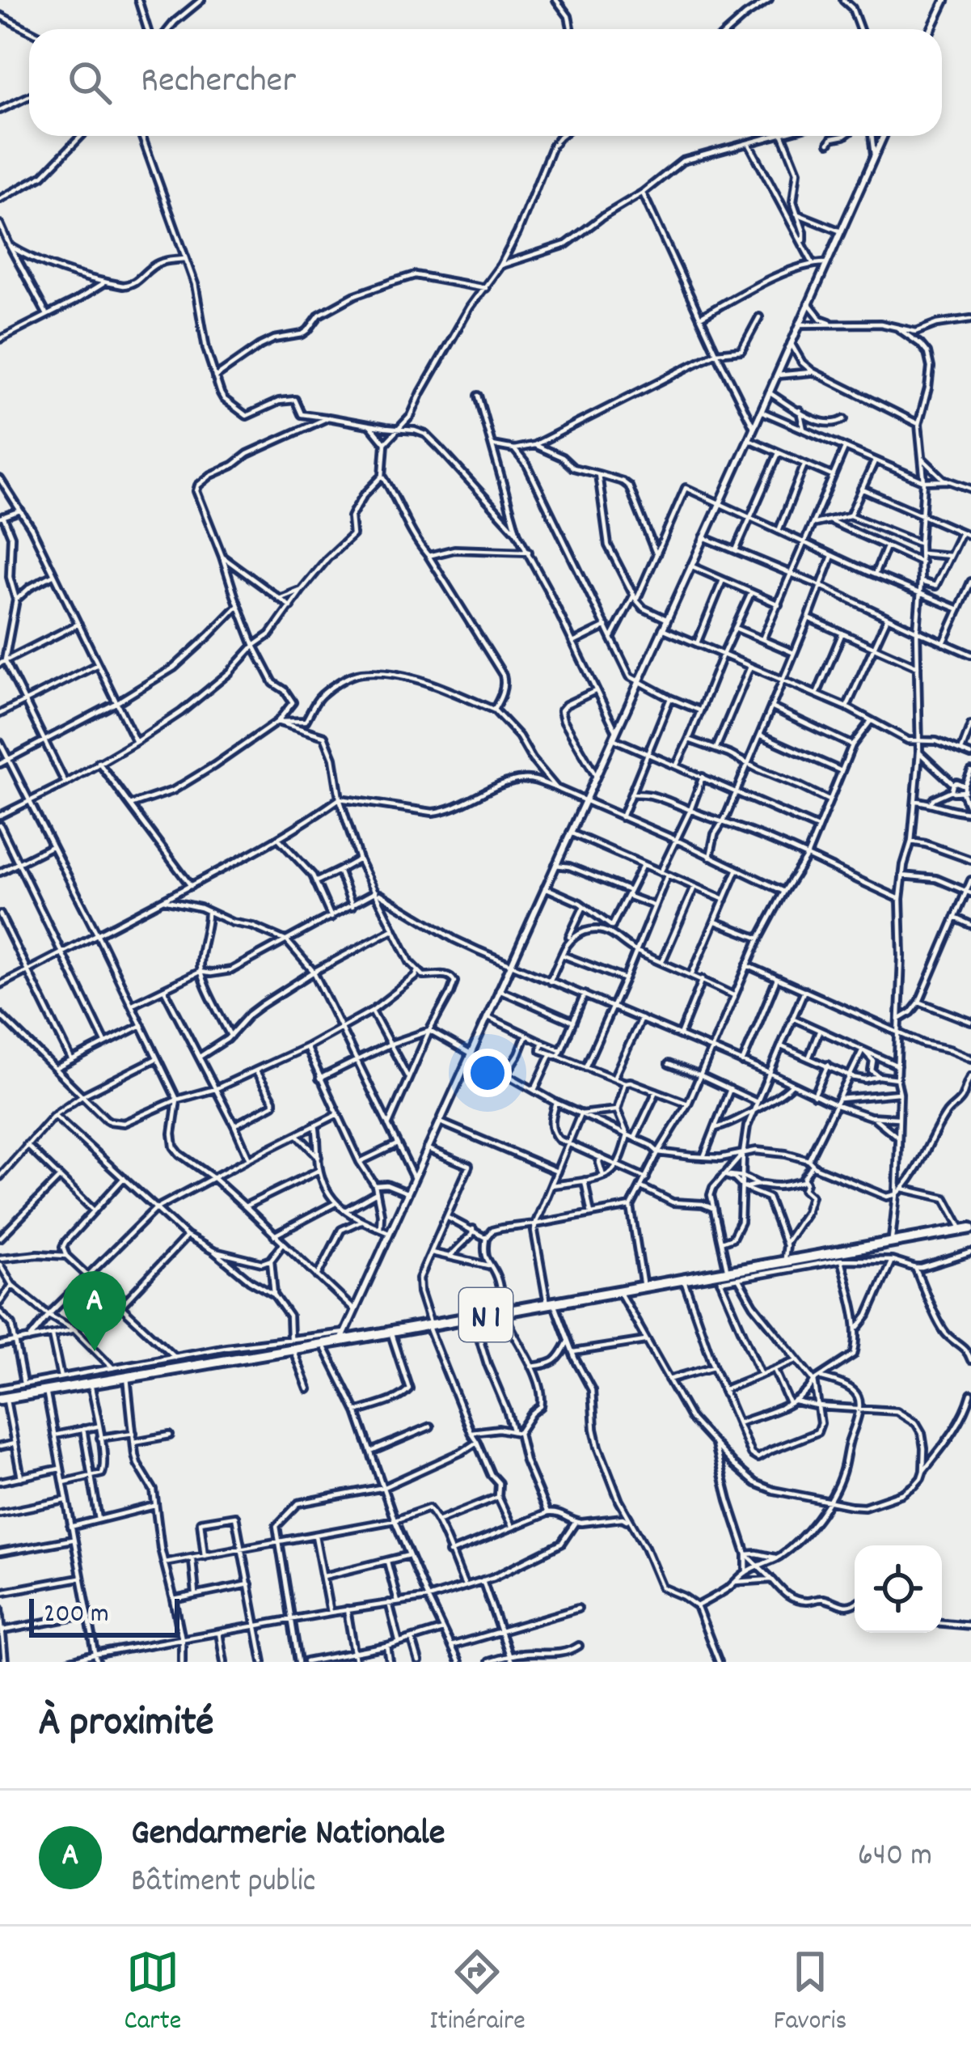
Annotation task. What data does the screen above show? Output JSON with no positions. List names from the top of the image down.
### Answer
{
  "streets": {
    "highway": ["N 1"]
  },
  "scale_bar": "200 m",
  "page": {
    "search": "Rechercher",
    "pins": "A",
    "scale": "200 m",
    "heading": "À proximité",
    "list": [
      {
        "mark": "A",
        "name": "Gendarmerie Nationale",
        "note": "Bâtiment public",
        "value": "640 m"
      }
    ],
    "nav": ["Carte", "Itinéraire", "Favoris"]
  }
}
